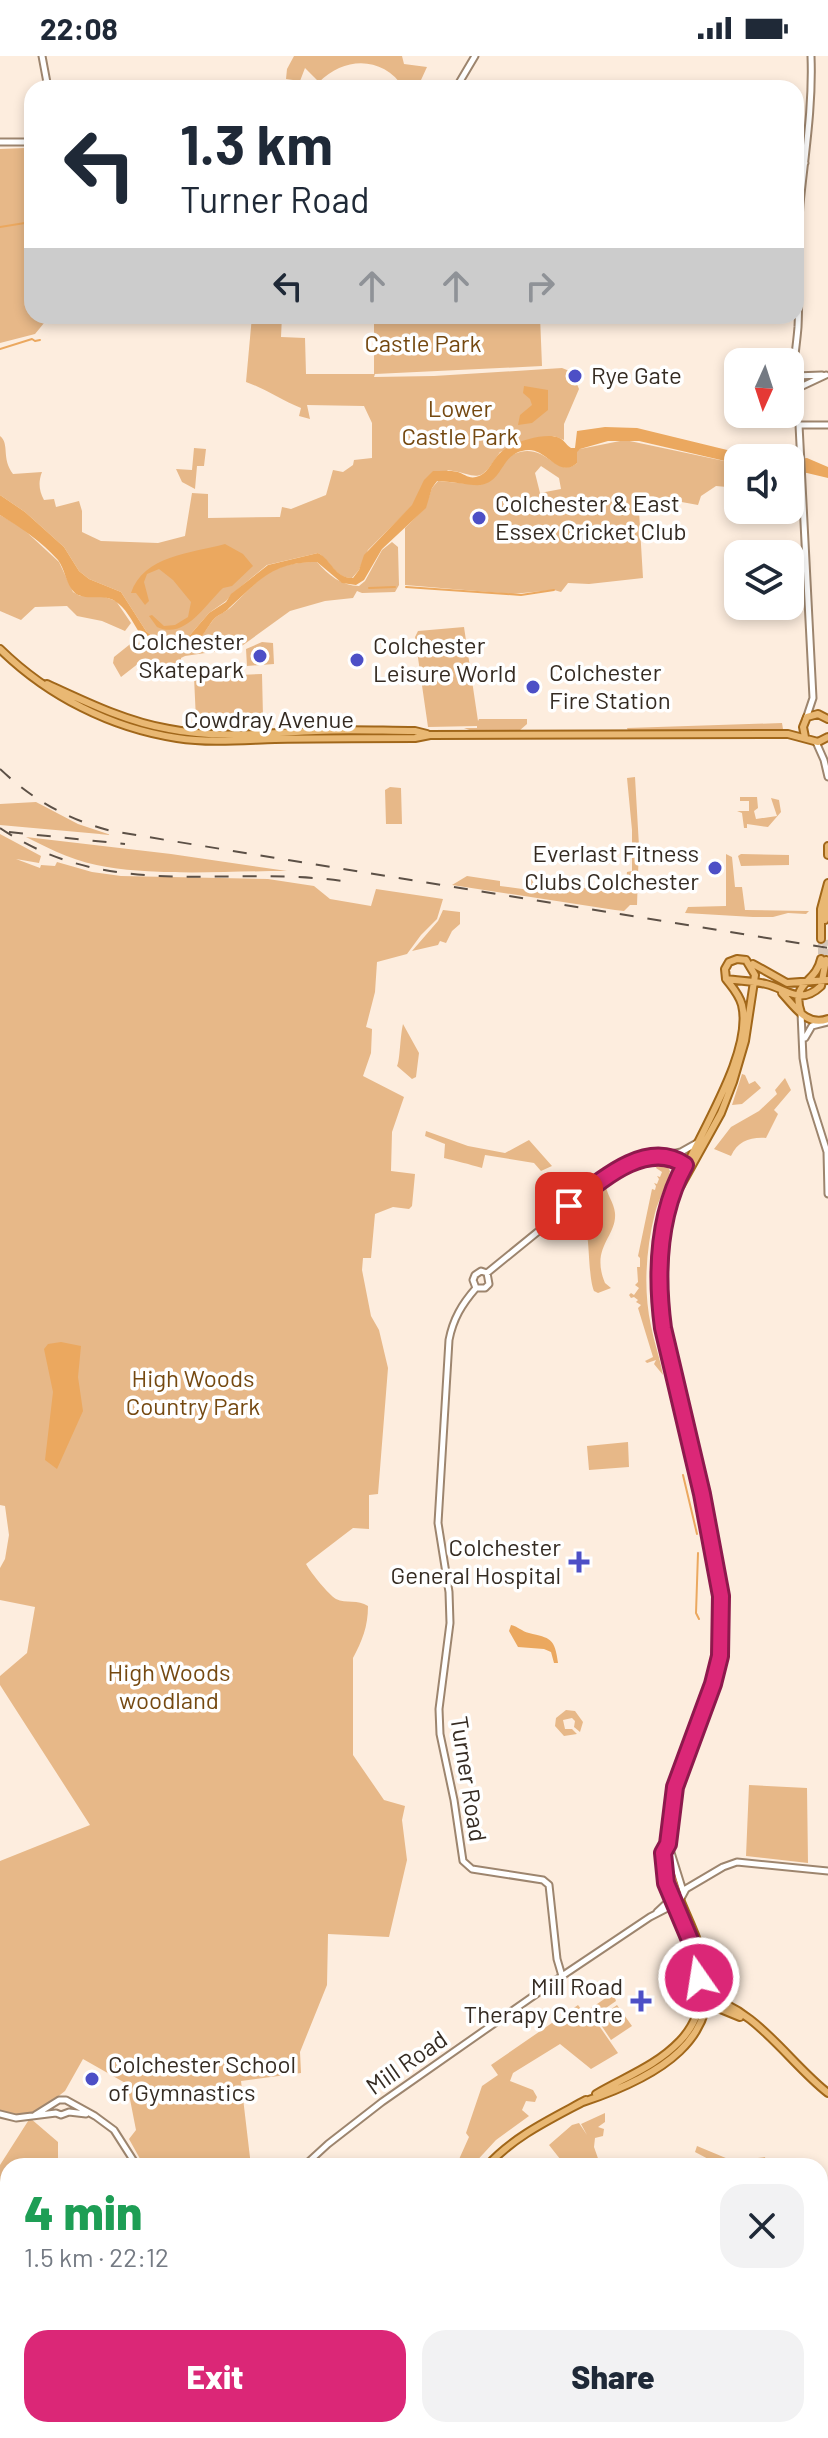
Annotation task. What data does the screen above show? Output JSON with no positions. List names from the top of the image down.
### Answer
{
  "streets": {
    "main road": ["Cowdray Avenue"],
    "street": ["Turner Road", "Mill Road"]
  },
  "crossings": [
    ["Turner Road", "Mill Road"]
  ],
  "parks": [
    "Castle Park",
    "Lower Castle Park",
    "High Woods Country Park",
    "High Woods woodland"
  ],
  "places": {
    "other": [
      "Rye Gate",
      "Colchester & East Essex Cricket Club",
      "Colchester Skatepark",
      "Colchester Leisure World",
      "Colchester Fire Station",
      "Everlast Fitness Clubs Colchester",
      "Colchester School of Gymnastics"
    ],
    "health": ["Colchester General Hospital", "Mill Road Therapy Centre"]
  },
  "north": "bottom",
  "page": {
    "status": "22:08",
    "turn": ["1.3 km", "Turner Road"],
    "heading": ["4 min", "1.5 km · 22:12"],
    "buttons": ["Exit", "Share"]
  }
}
